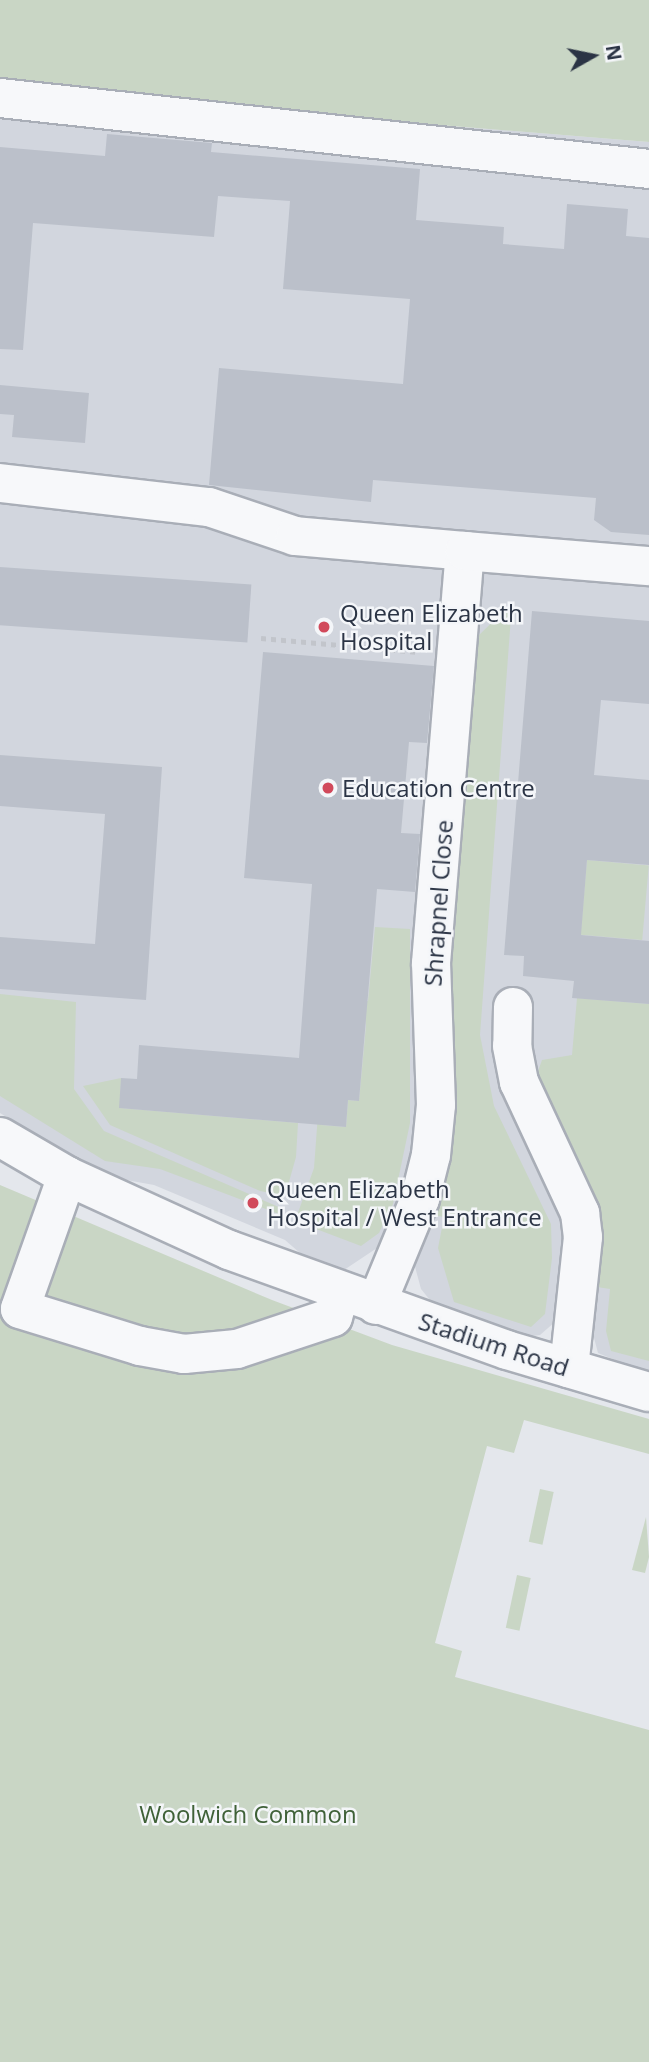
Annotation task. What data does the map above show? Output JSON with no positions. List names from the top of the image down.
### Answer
{
  "streets": {
    "street": ["Shrapnel Close", "Stadium Road"]
  },
  "crossings": [
    ["Shrapnel Close", "Stadium Road"]
  ],
  "parks": ["Woolwich Common"],
  "places": ["Queen Elizabeth Hospital", "Education Centre", "Queen Elizabeth Hospital / West Entrance"],
  "north": "right"
}
